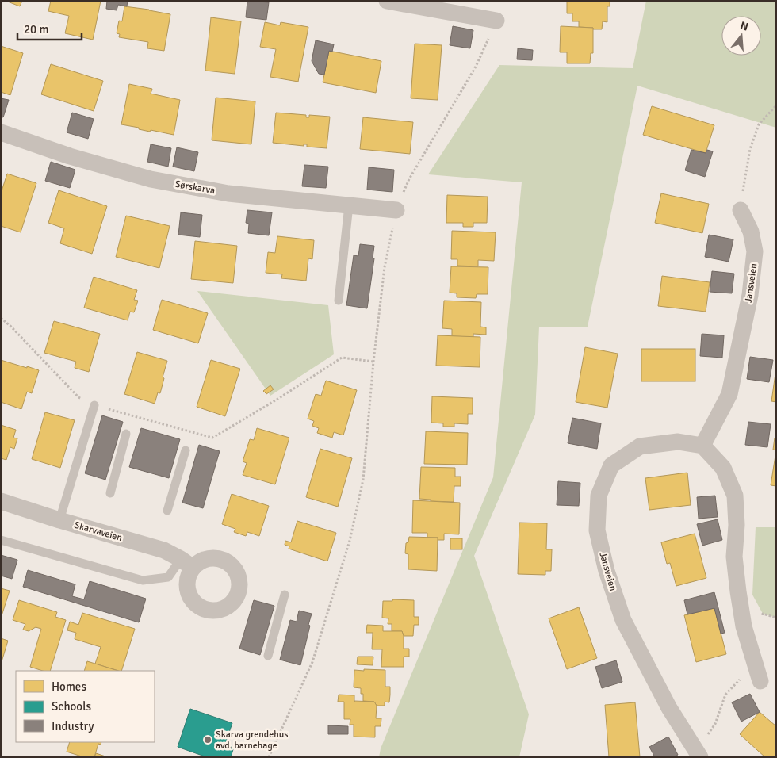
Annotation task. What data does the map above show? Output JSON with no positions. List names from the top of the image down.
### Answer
{
  "streets": {
    "street": ["Sørskarva", "Jansveien", "Skarvaveien"]
  },
  "places": ["Skarva grendehus avd. barnehage"],
  "legend": ["Homes", "Schools", "Industry"],
  "scale_bar": "20 m",
  "north": "top"
}
